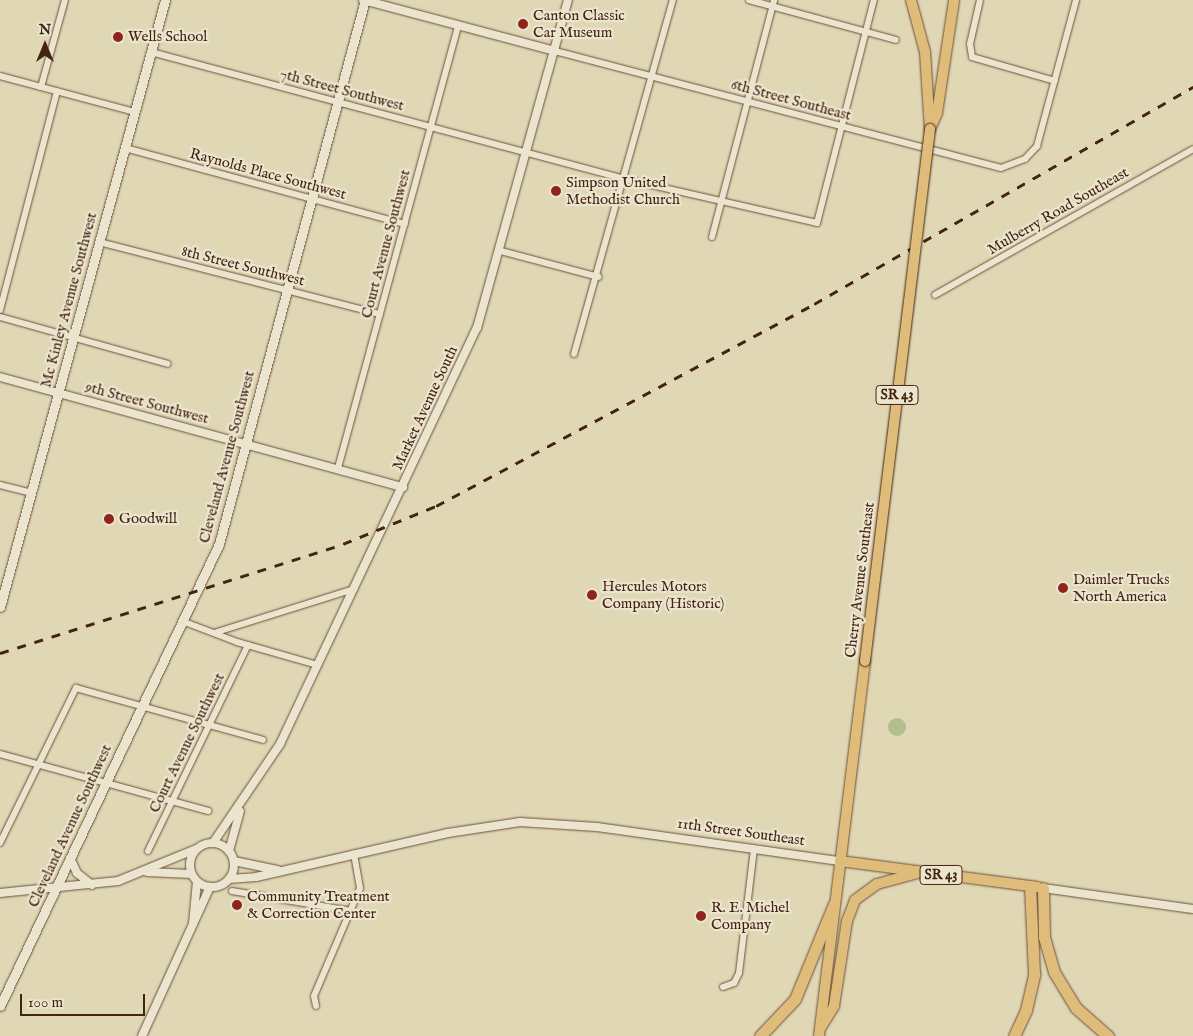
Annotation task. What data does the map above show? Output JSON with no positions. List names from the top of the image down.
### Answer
{
  "streets": {
    "main road": [
      "Mc Kinley Avenue Southwest",
      "SR 43",
      "Cleveland Avenue Southwest",
      "Cherry Avenue Southeast",
      "11th Street Southeast"
    ],
    "street": [
      "7th Street Southwest",
      "6th Street Southeast",
      "Raynolds Place Southwest",
      "Mulberry Road Southeast",
      "Court Avenue Southwest",
      "8th Street Southwest",
      "9th Street Southwest",
      "Market Avenue South"
    ]
  },
  "crossings": [
    ["7th Street Southwest", "6th Street Southeast"],
    ["7th Street Southwest", "Court Avenue Southwest"],
    ["7th Street Southwest", "Mc Kinley Avenue Southwest"],
    ["7th Street Southwest", "Market Avenue South"],
    ["7th Street Southwest", "Cleveland Avenue Southwest"],
    ["6th Street Southeast", "Market Avenue South"],
    ["Raynolds Place Southwest", "Court Avenue Southwest"],
    ["Raynolds Place Southwest", "Mc Kinley Avenue Southwest"],
    ["Raynolds Place Southwest", "Cleveland Avenue Southwest"],
    ["Court Avenue Southwest", "8th Street Southwest"],
    ["Court Avenue Southwest", "9th Street Southwest"],
    ["8th Street Southwest", "Mc Kinley Avenue Southwest"],
    ["8th Street Southwest", "Cleveland Avenue Southwest"],
    ["Mc Kinley Avenue Southwest", "9th Street Southwest"],
    ["9th Street Southwest", "Market Avenue South"],
    ["9th Street Southwest", "Cleveland Avenue Southwest"],
    ["Market Avenue South", "11th Street Southeast"],
    ["Cherry Avenue Southeast", "11th Street Southeast"]
  ],
  "places": [
    "Canton Classic Car Museum",
    "Wells School",
    "Simpson United Methodist Church",
    "Goodwill",
    "Daimler Trucks North America",
    "Hercules Motors Company (Historic)",
    "Community Treatment & Correction Center",
    "R. E. Michel Company"
  ],
  "scale_bar": "100 m",
  "north": "top"
}
